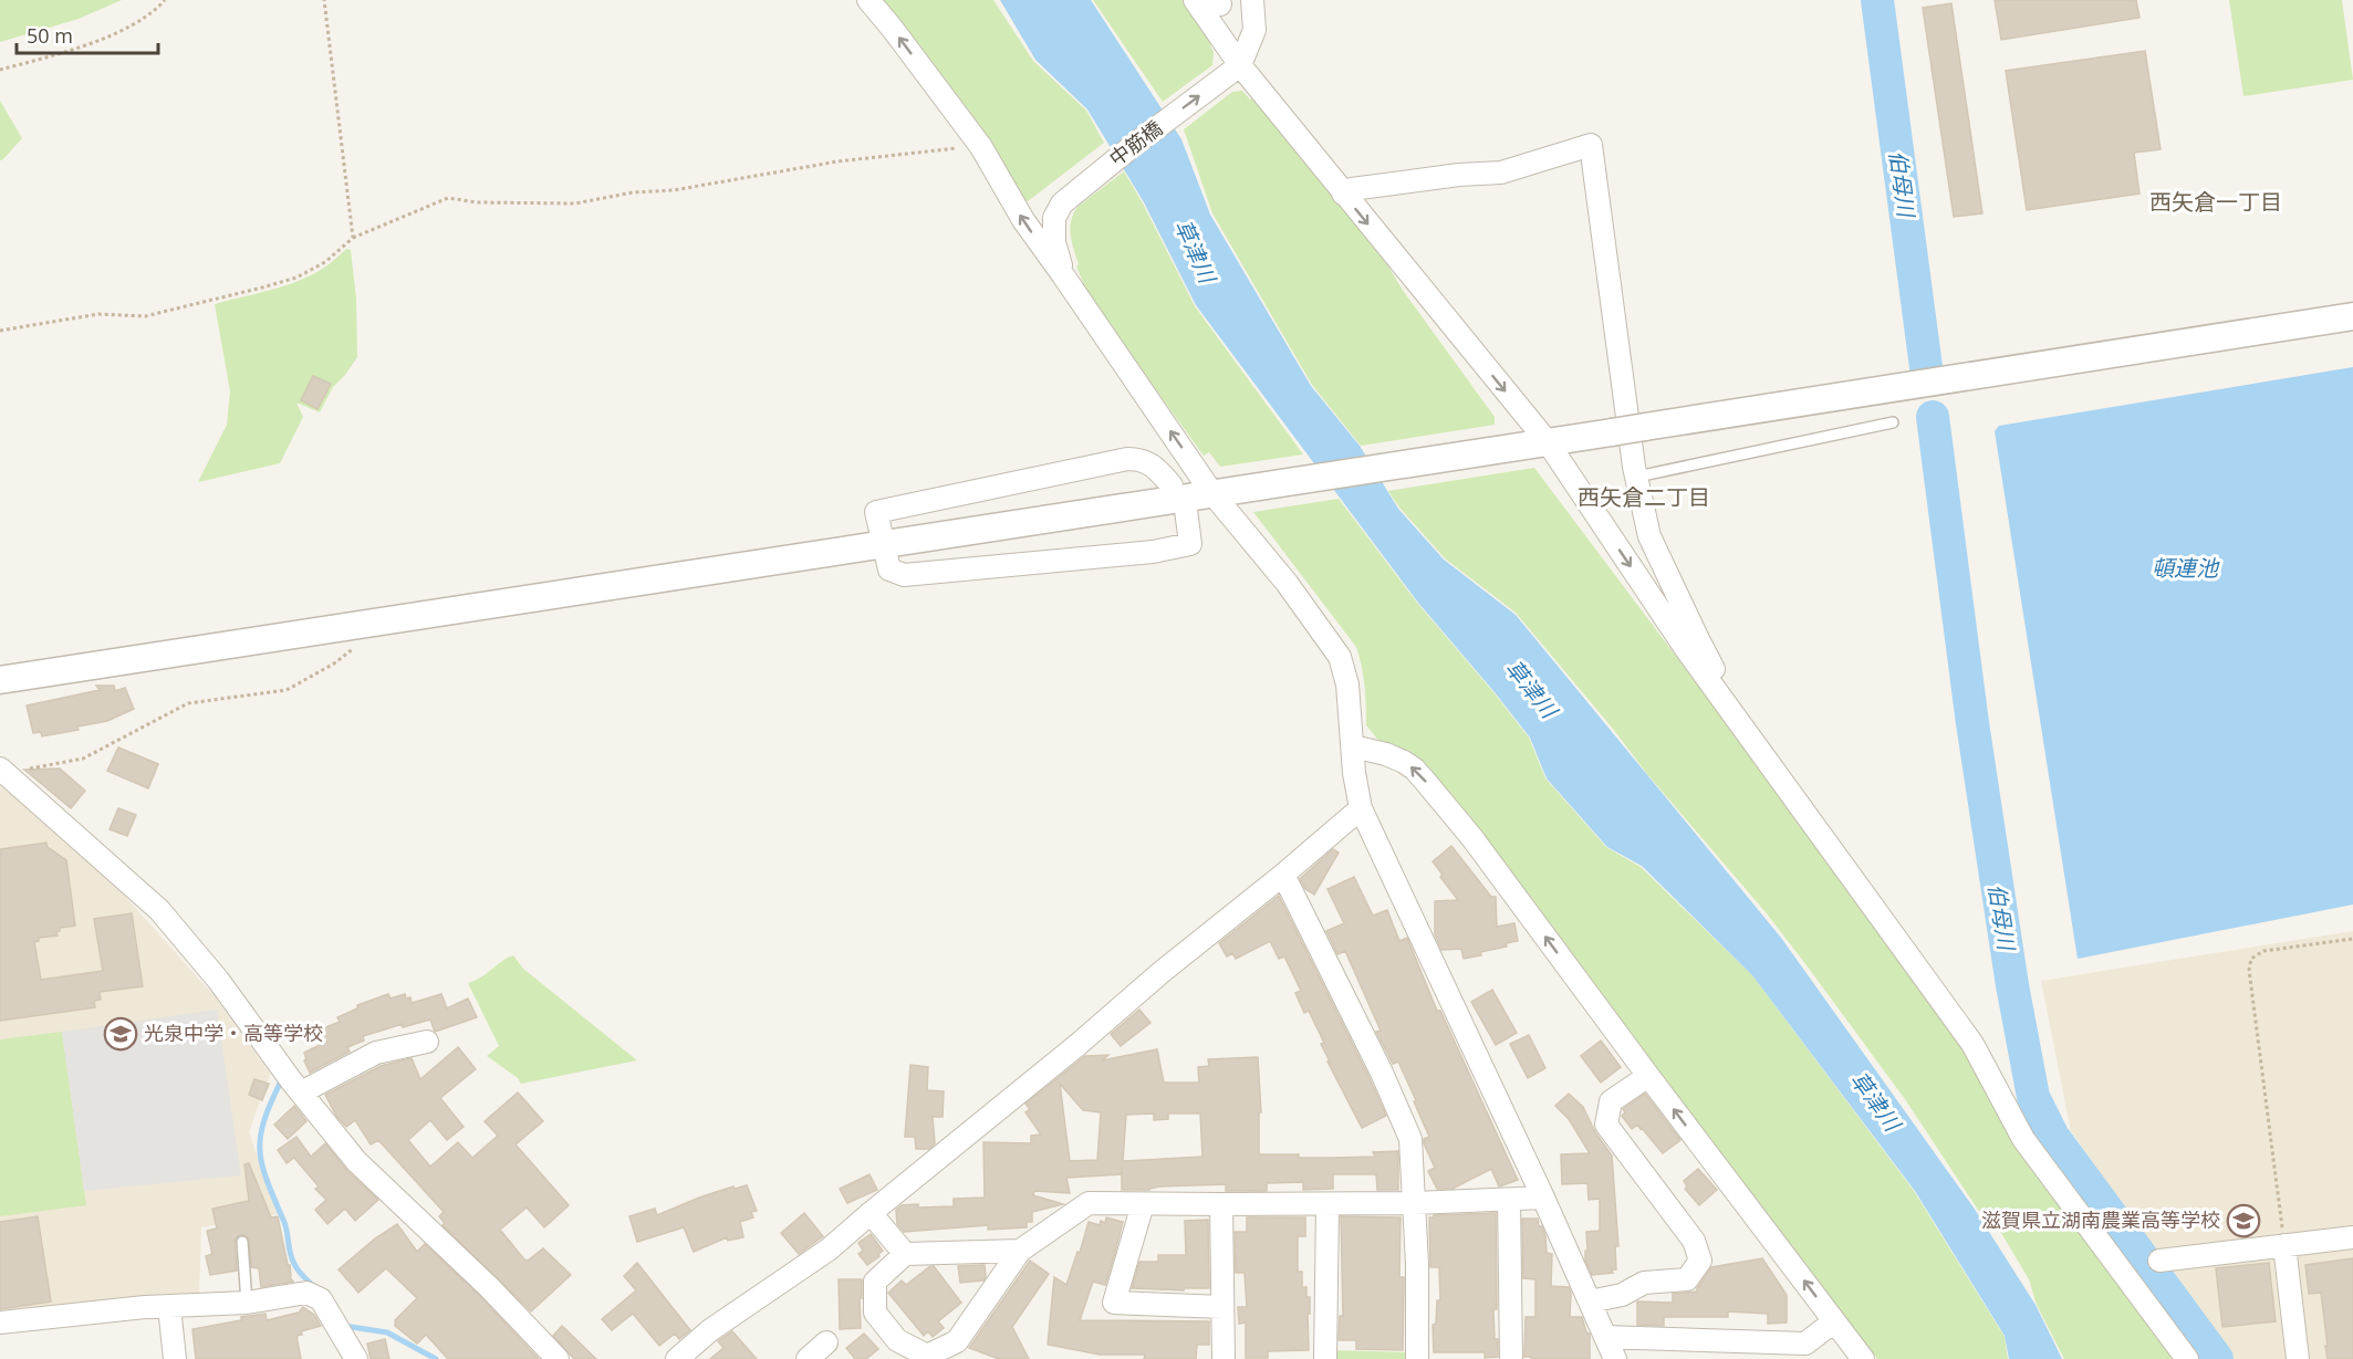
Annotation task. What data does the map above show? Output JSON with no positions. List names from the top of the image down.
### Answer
{
  "streets": {
    "street": ["中筋橋"]
  },
  "one_way": ["中筋橋"],
  "districts": ["西矢倉一丁目", "西矢倉二丁目"],
  "water": ["伯母川", "草津川", "頓連池"],
  "places": {
    "school or university": ["光泉中学・高等学校", "滋賀県立湖南農業高等学校"]
  },
  "scale_bar": "50 m"
}
